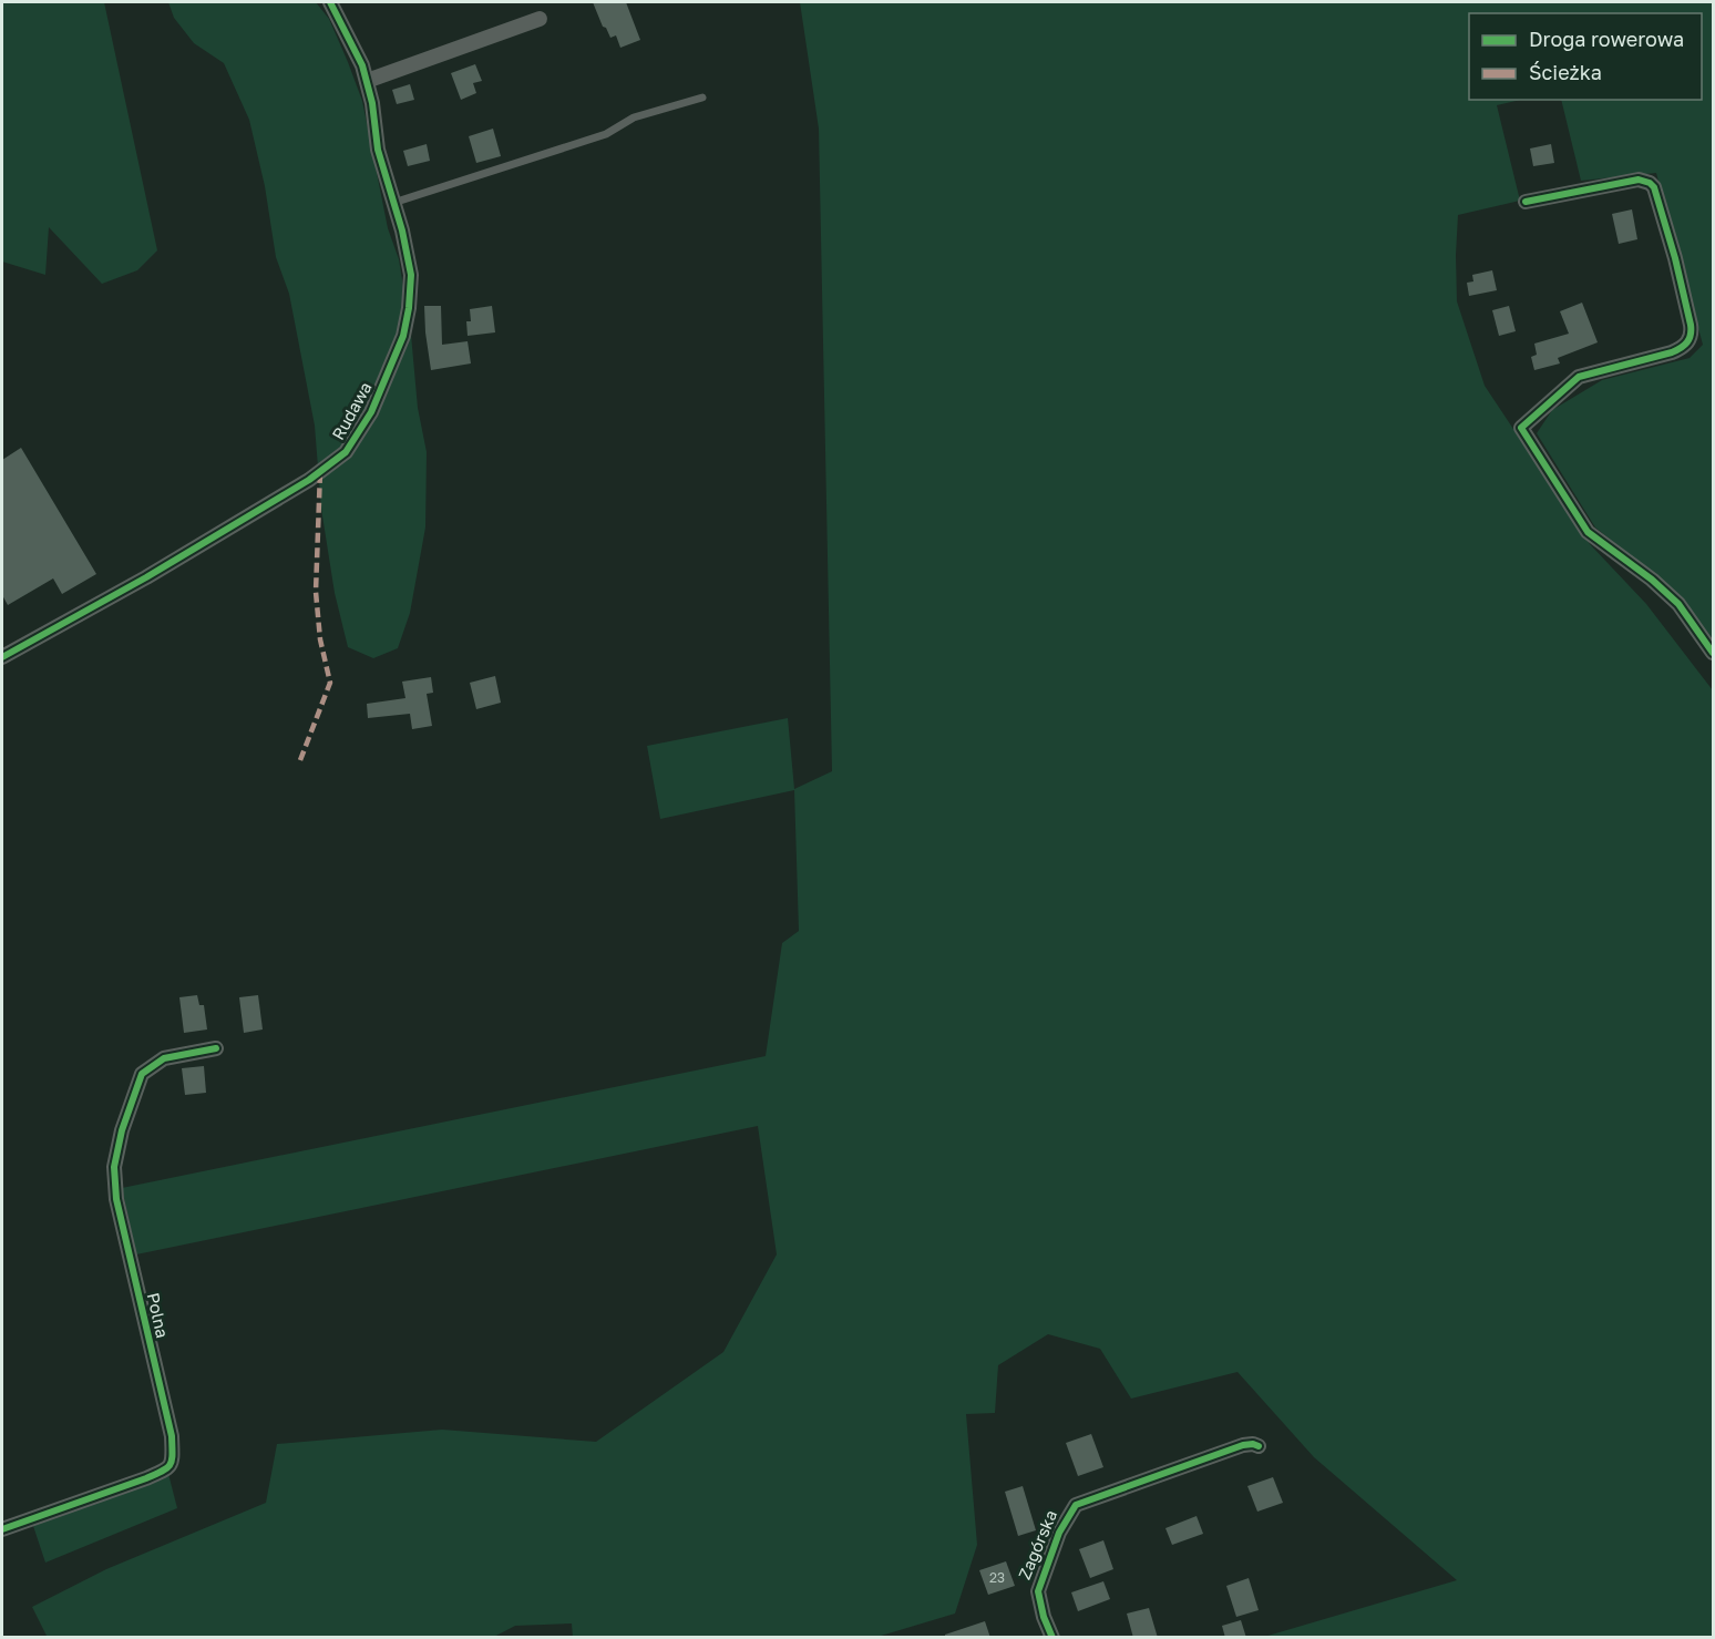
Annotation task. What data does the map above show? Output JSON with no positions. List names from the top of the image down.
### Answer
{
  "streets": {
    "street": ["Rudawa", "Polna", "Zagórska"]
  },
  "house_numbers": ["23"],
  "legend": ["Droga rowerowa", "Ścieżka"]
}
